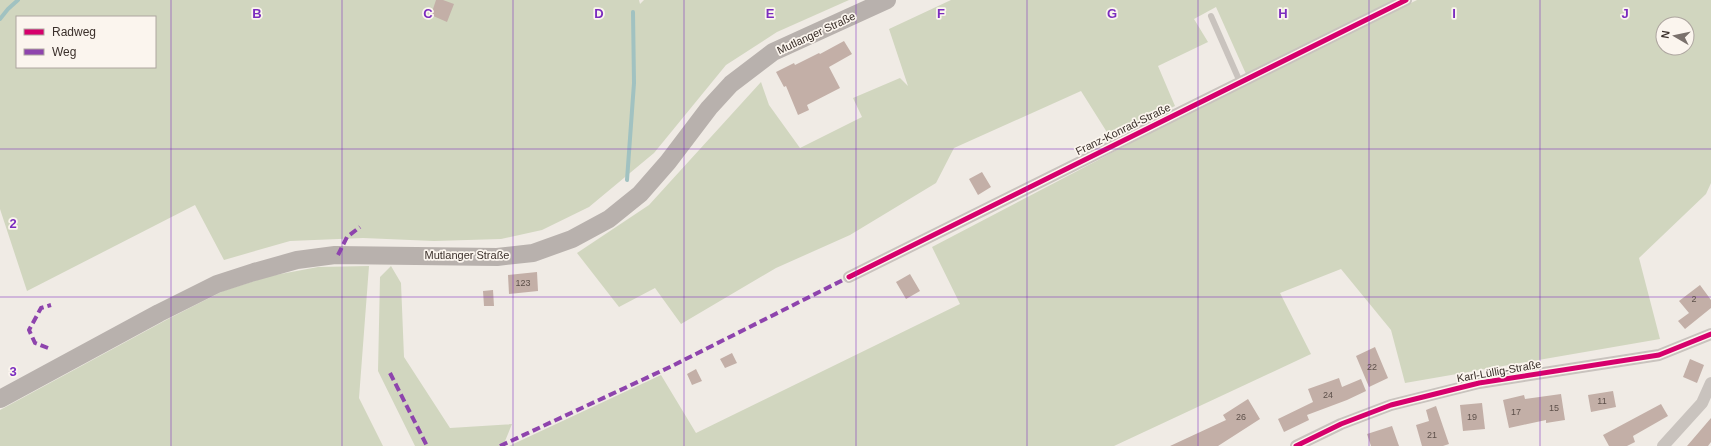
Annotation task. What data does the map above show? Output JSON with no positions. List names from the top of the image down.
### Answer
{
  "streets": {
    "main road": ["Mutlanger Straße"],
    "street": ["Franz-Konrad-Straße", "Karl-Lüllig-Straße"]
  },
  "house_numbers": [
    "123",
    "2",
    "22",
    "24",
    "11",
    "15",
    "17",
    "26",
    "19",
    "21"
  ],
  "legend": ["Radweg", "Weg"],
  "north": "left",
  "grid": {
    "columns": [
      "B",
      "C",
      "D",
      "E",
      "F",
      "G",
      "H",
      "I",
      "J"
    ],
    "rows": ["2", "3"]
  }
}
